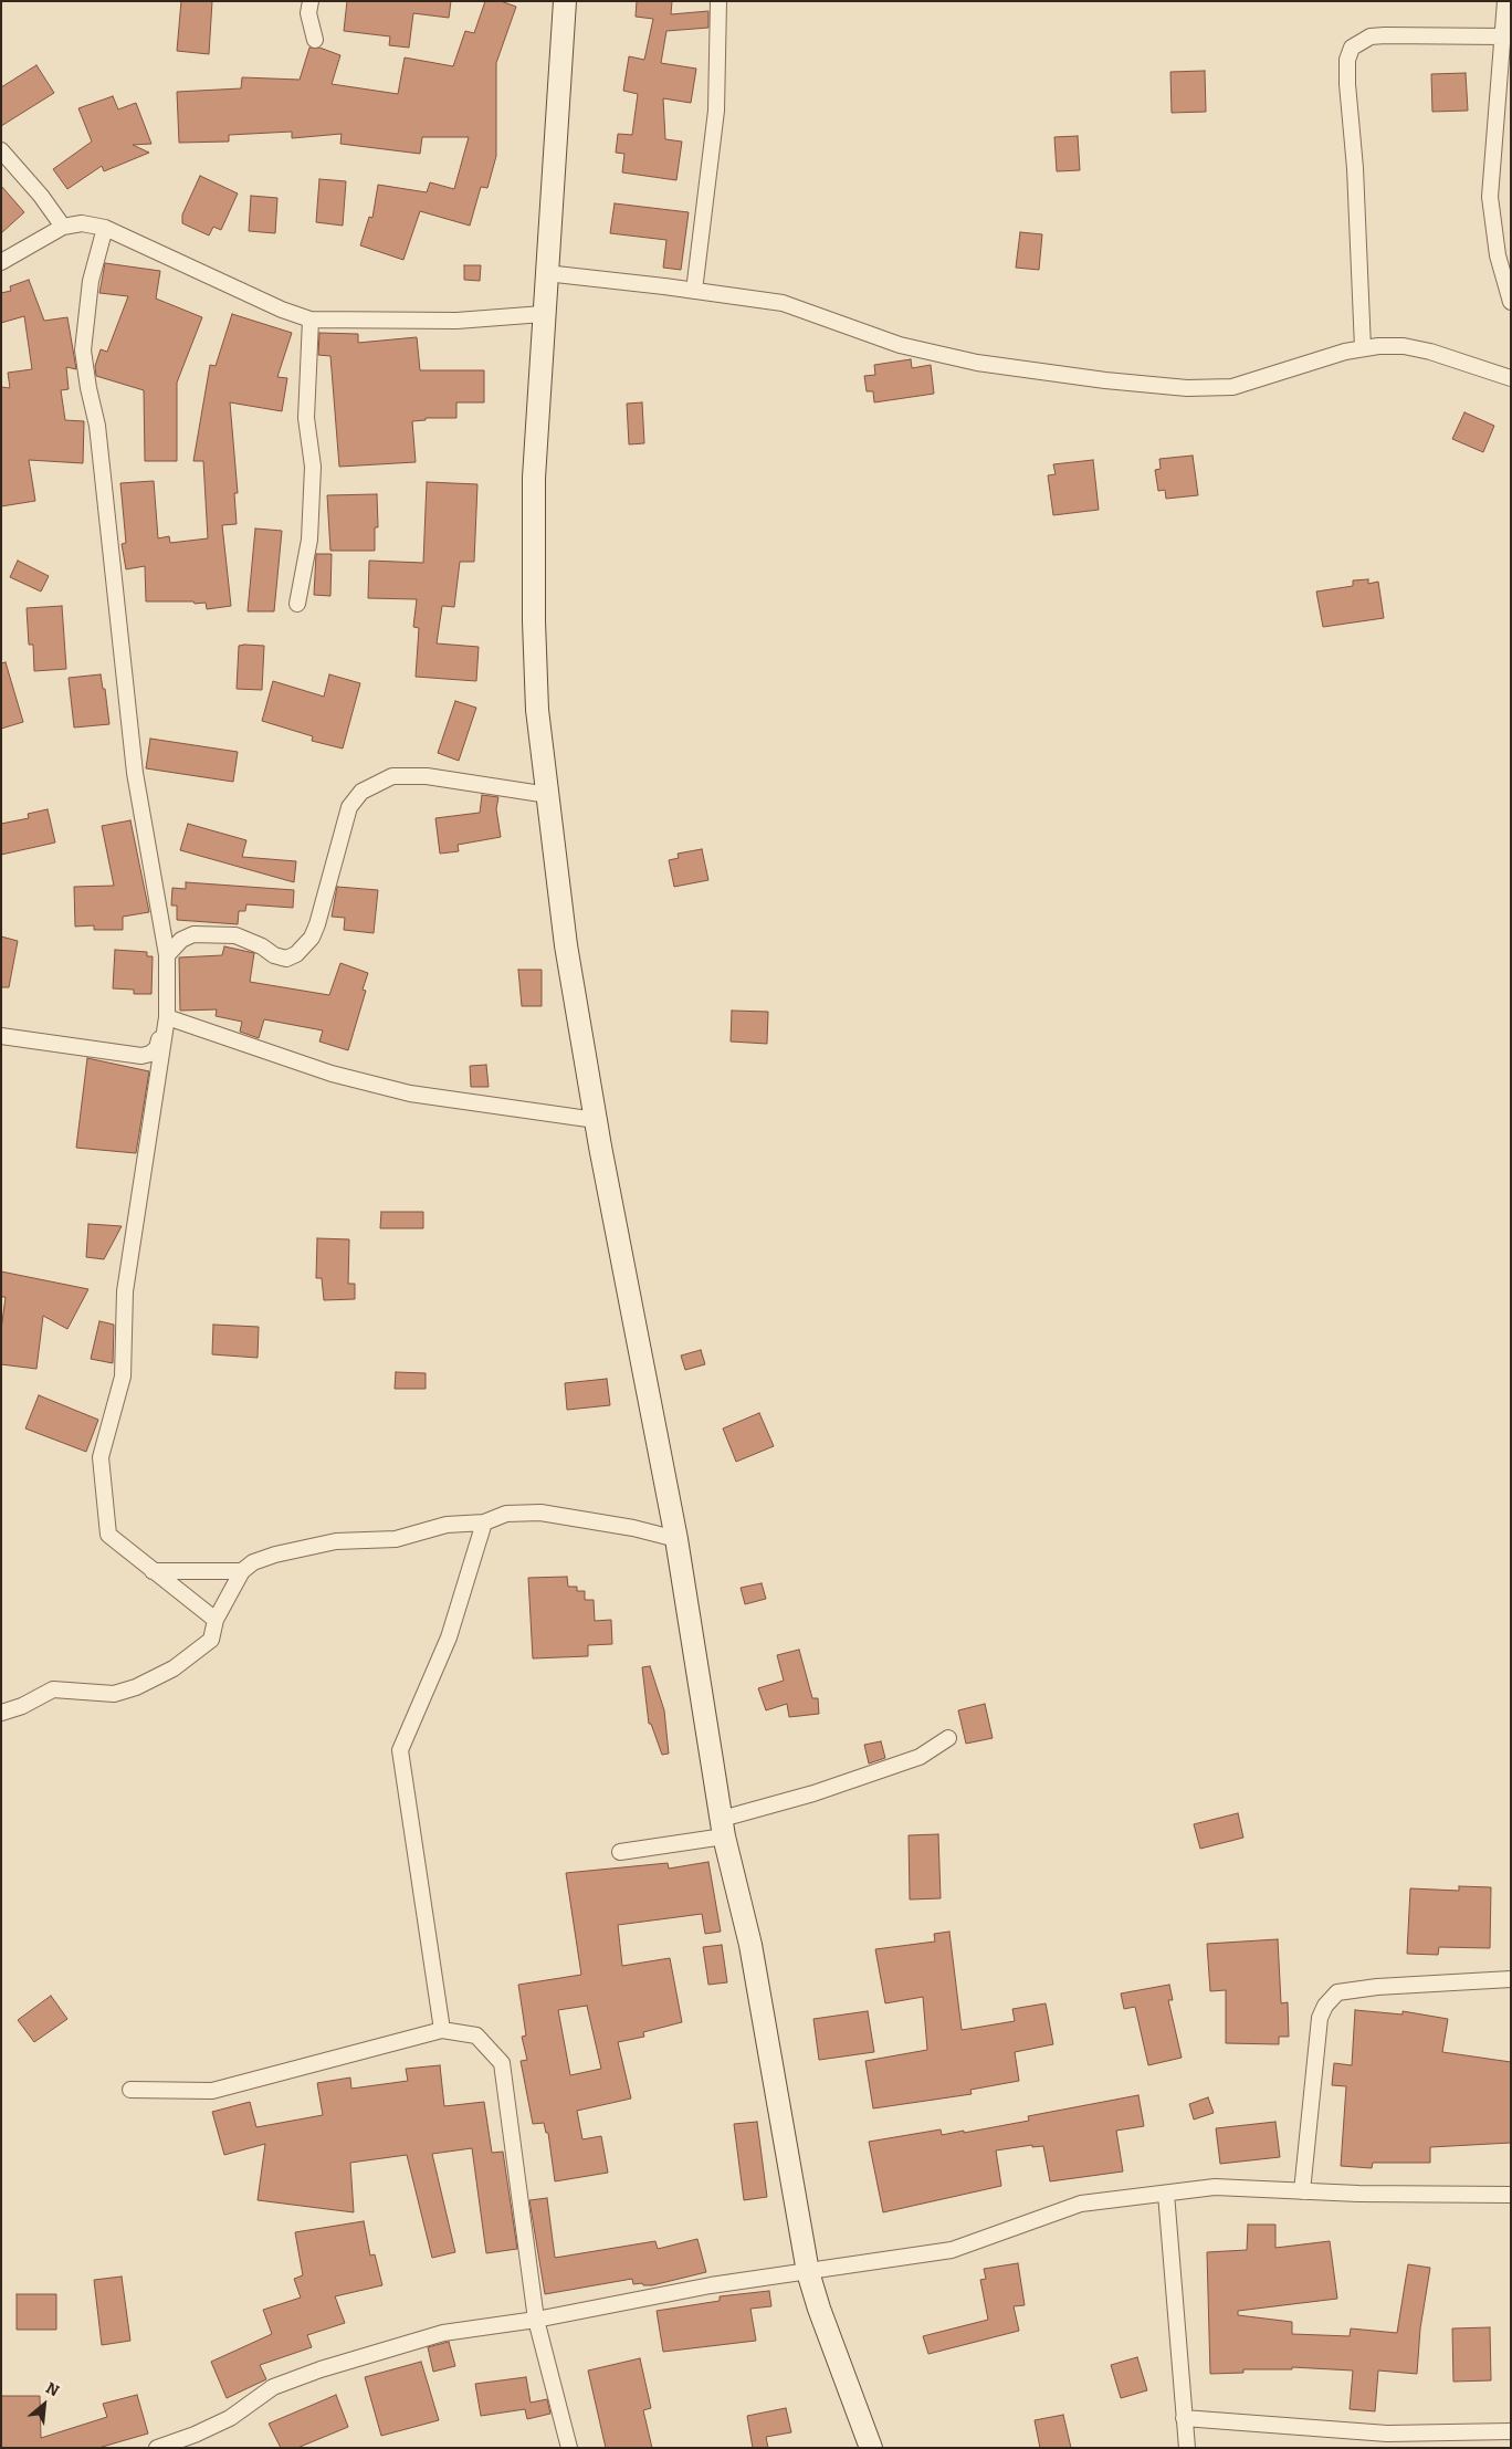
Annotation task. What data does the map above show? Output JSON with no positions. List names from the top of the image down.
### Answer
{
  "north": "top right"
}
